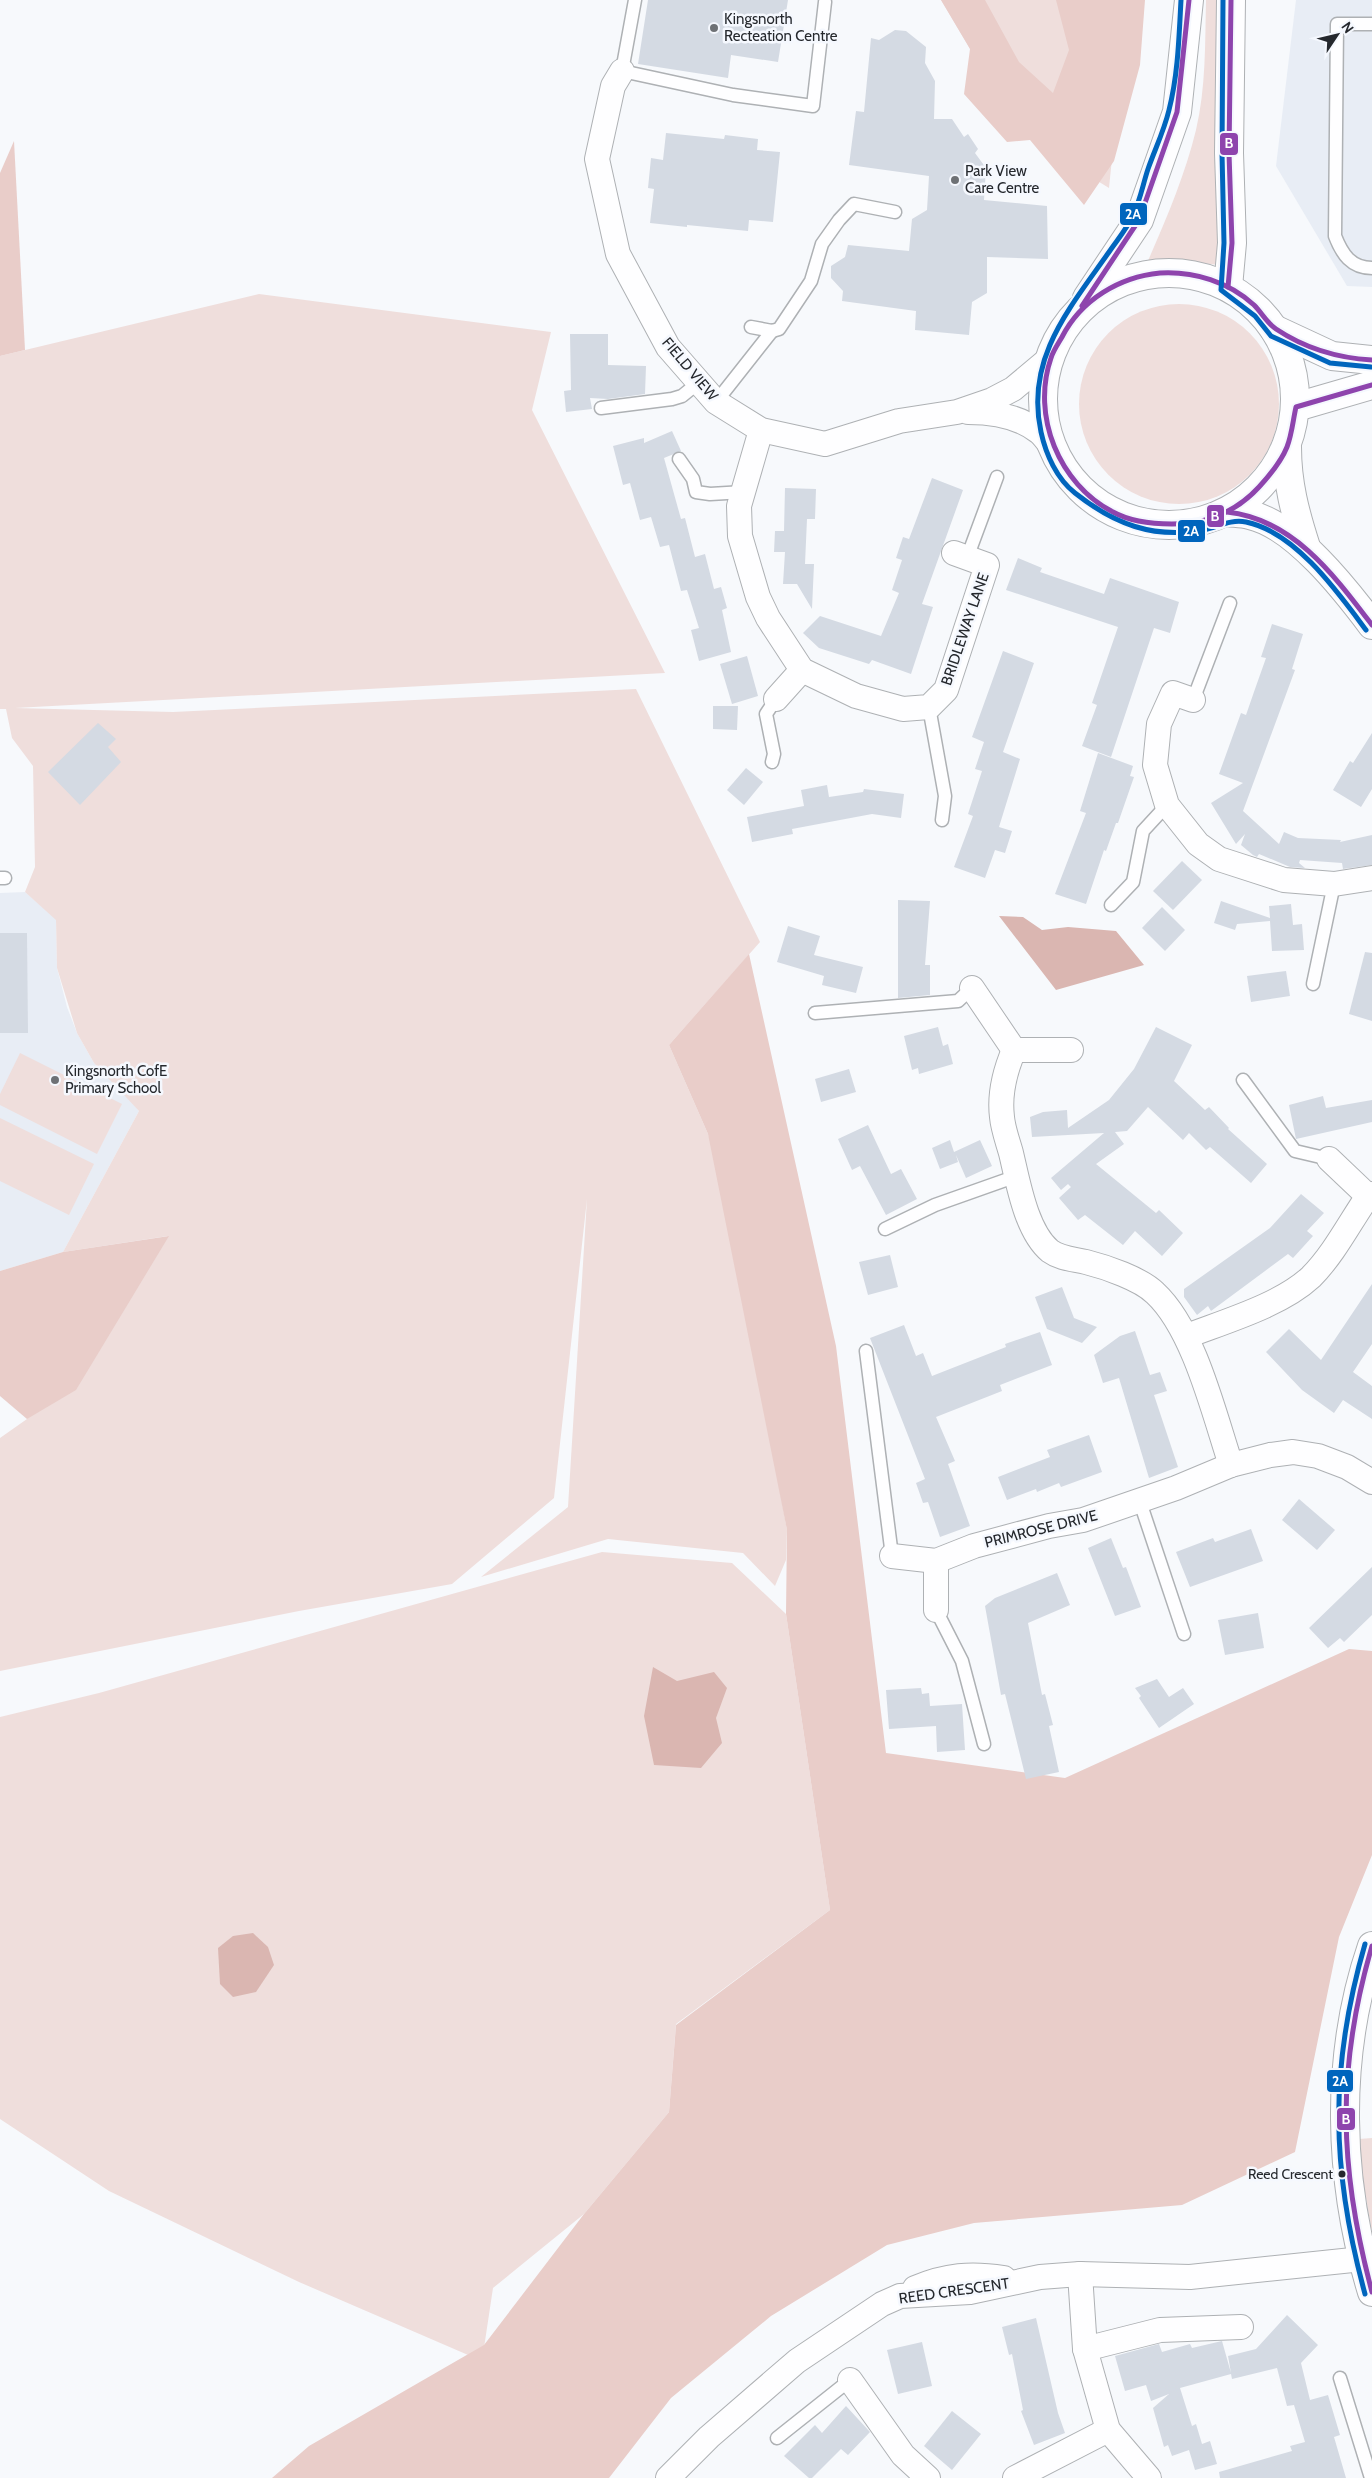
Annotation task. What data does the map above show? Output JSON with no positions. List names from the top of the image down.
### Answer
{
  "streets": {
    "street": [
      "FIELD VIEW",
      "BRIDLEWAY LANE",
      "PRIMROSE DRIVE",
      "REED CRESCENT"
    ]
  },
  "places": [
    "Kingsnorth Recteation Centre",
    "Park View Care Centre",
    "Kingsnorth CofE Primary School",
    "Reed Crescent"
  ],
  "lines": ["transit line B", "transit line 2A"],
  "north": "top right"
}
